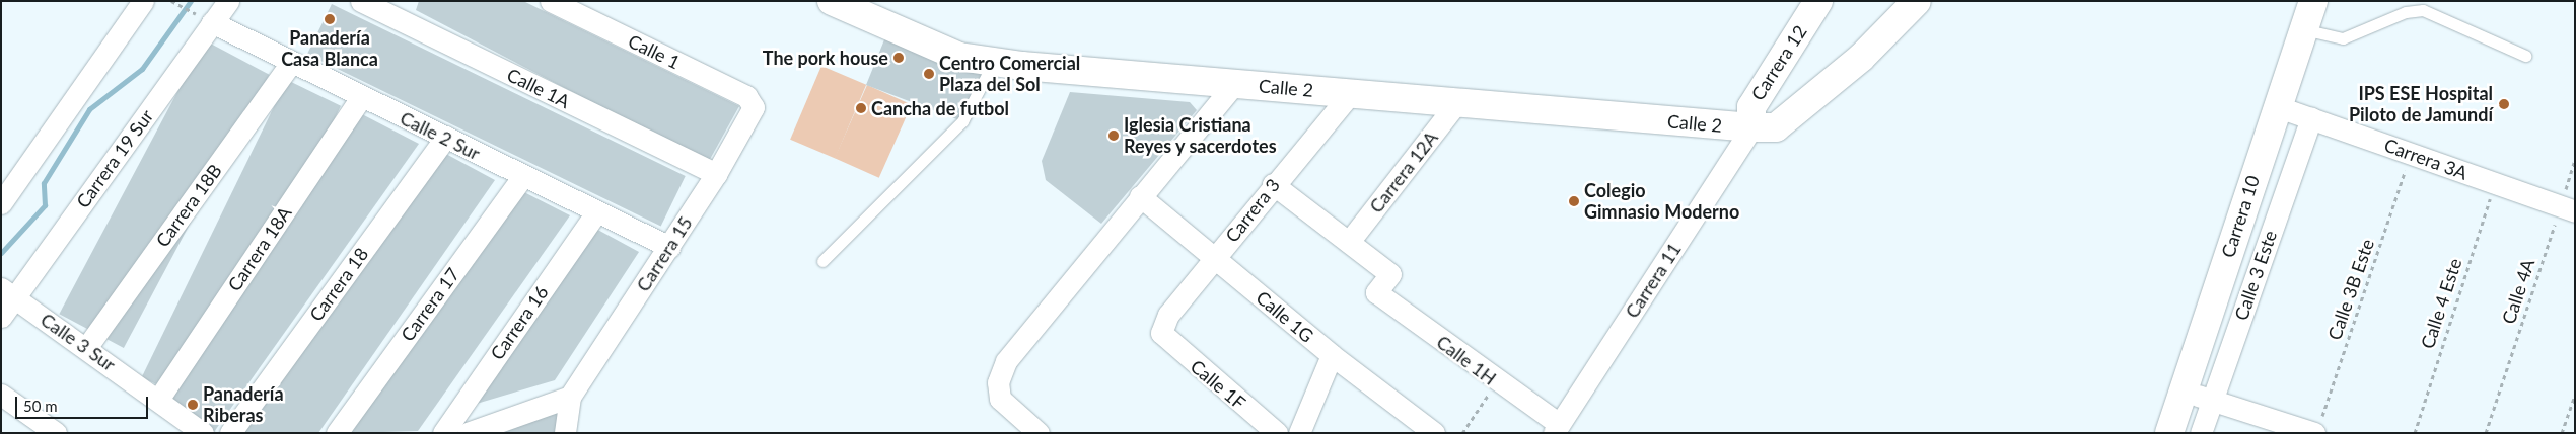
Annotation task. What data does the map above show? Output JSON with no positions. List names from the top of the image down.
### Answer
{
  "streets": {
    "main road": ["Carrera 12", "Calle 2", "Carrera 10"],
    "street": [
      "Calle 1",
      "Calle 1A",
      "Calle 2 Sur",
      "Carrera 19 Sur",
      "Carrera 3A",
      "Carrera 12A",
      "Carrera 18B",
      "Carrera 3",
      "Carrera 18A",
      "Carrera 15",
      "Calle 3 Este",
      "Carrera 11",
      "Carrera 18",
      "Carrera 17",
      "Calle 1G",
      "Carrera 16",
      "Calle 3 Sur",
      "Calle 1H",
      "Calle 1F"
    ],
    "path": ["Calle 3B Este", "Calle 4A", "Calle 4 Este"]
  },
  "crossings": [
    ["Calle 1", "Carrera 15"],
    ["Carrera 12", "Calle 2"],
    ["Carrera 12", "Carrera 11"],
    ["Calle 1A", "Carrera 15"],
    ["Calle 2", "Carrera 12A"],
    ["Calle 2", "Carrera 3"],
    ["Calle 2", "Carrera 11"],
    ["Calle 2 Sur", "Carrera 19 Sur"],
    ["Calle 2 Sur", "Carrera 18B"],
    ["Calle 2 Sur", "Carrera 18A"],
    ["Calle 2 Sur", "Carrera 15"],
    ["Calle 2 Sur", "Carrera 18"],
    ["Calle 2 Sur", "Carrera 17"],
    ["Calle 2 Sur", "Carrera 16"],
    ["Carrera 19 Sur", "Calle 3 Sur"],
    ["Carrera 3A", "Carrera 10"],
    ["Carrera 3A", "Calle 3 Este"],
    ["Carrera 3A", "Calle 3B Este"],
    ["Carrera 3A", "Calle 4A"],
    ["Carrera 3A", "Calle 4 Este"],
    ["Carrera 12A", "Calle 1H"],
    ["Carrera 18B", "Calle 3 Sur"],
    ["Carrera 3", "Calle 1G"],
    ["Carrera 3", "Calle 1F"],
    ["Carrera 18A", "Calle 3 Sur"],
    ["Carrera 11", "Calle 1H"]
  ],
  "places": [
    "Panadería Casa Blanca",
    "The pork house",
    "Centro Comercial Plaza del Sol",
    "IPS ESE Hospital Piloto de Jamundí",
    "Cancha de futbol",
    "Iglesia Cristiana Reyes y sacerdotes",
    "Colegio Gimnasio Moderno",
    "Panadería Riberas"
  ],
  "scale_bar": "50 m"
}
